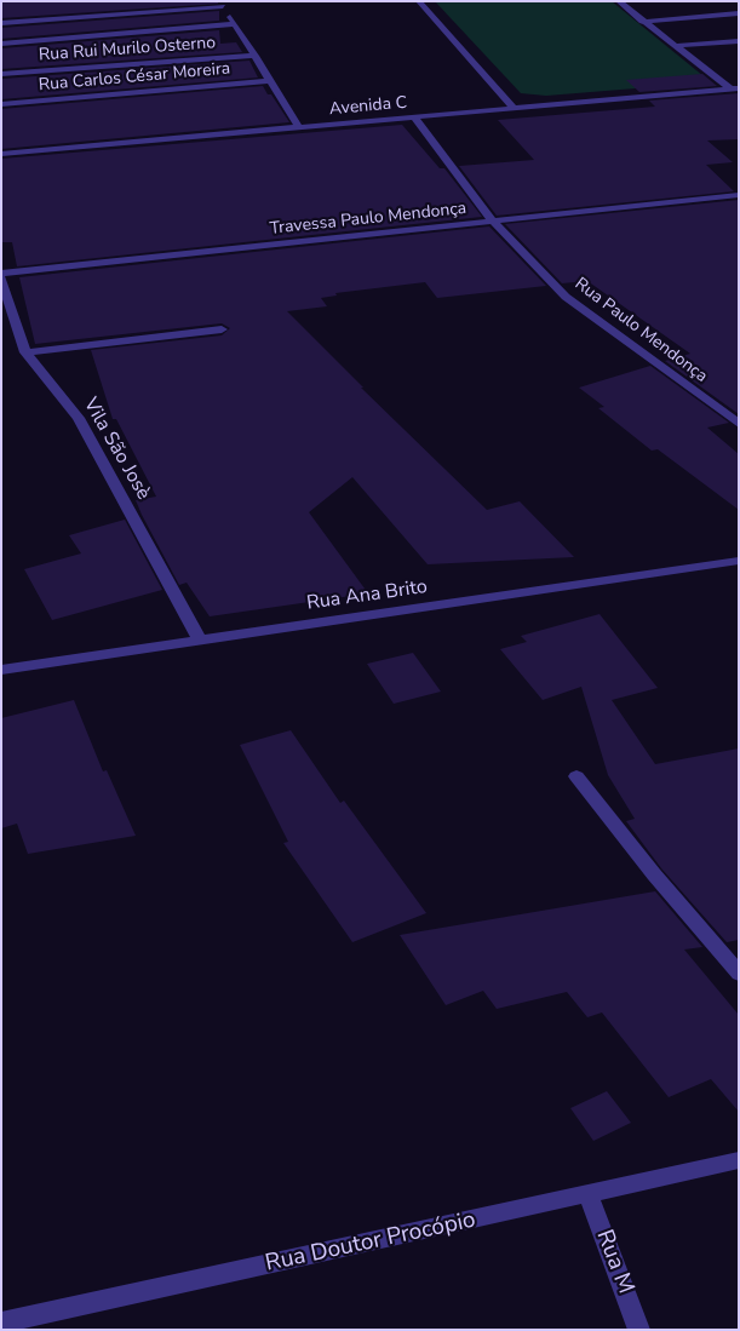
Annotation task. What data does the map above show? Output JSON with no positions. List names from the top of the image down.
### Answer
{
  "streets": {
    "street": [
      "Rua Rui Murilo Osterno",
      "Rua Carlos César Moreira",
      "Avenida C",
      "Travessa Paulo Mendonça",
      "Rua Paulo Mendonça",
      "Vila São Josè",
      "Rua Ana Brito",
      "Rua Doutor Procópio",
      "Rua M"
    ]
  },
  "crossings": [
    ["Avenida C", "Rua Paulo Mendonça"],
    ["Travessa Paulo Mendonça", "Rua Paulo Mendonça"],
    ["Vila São Josè", "Rua Ana Brito"],
    ["Rua Doutor Procópio", "Rua M"]
  ]
}
